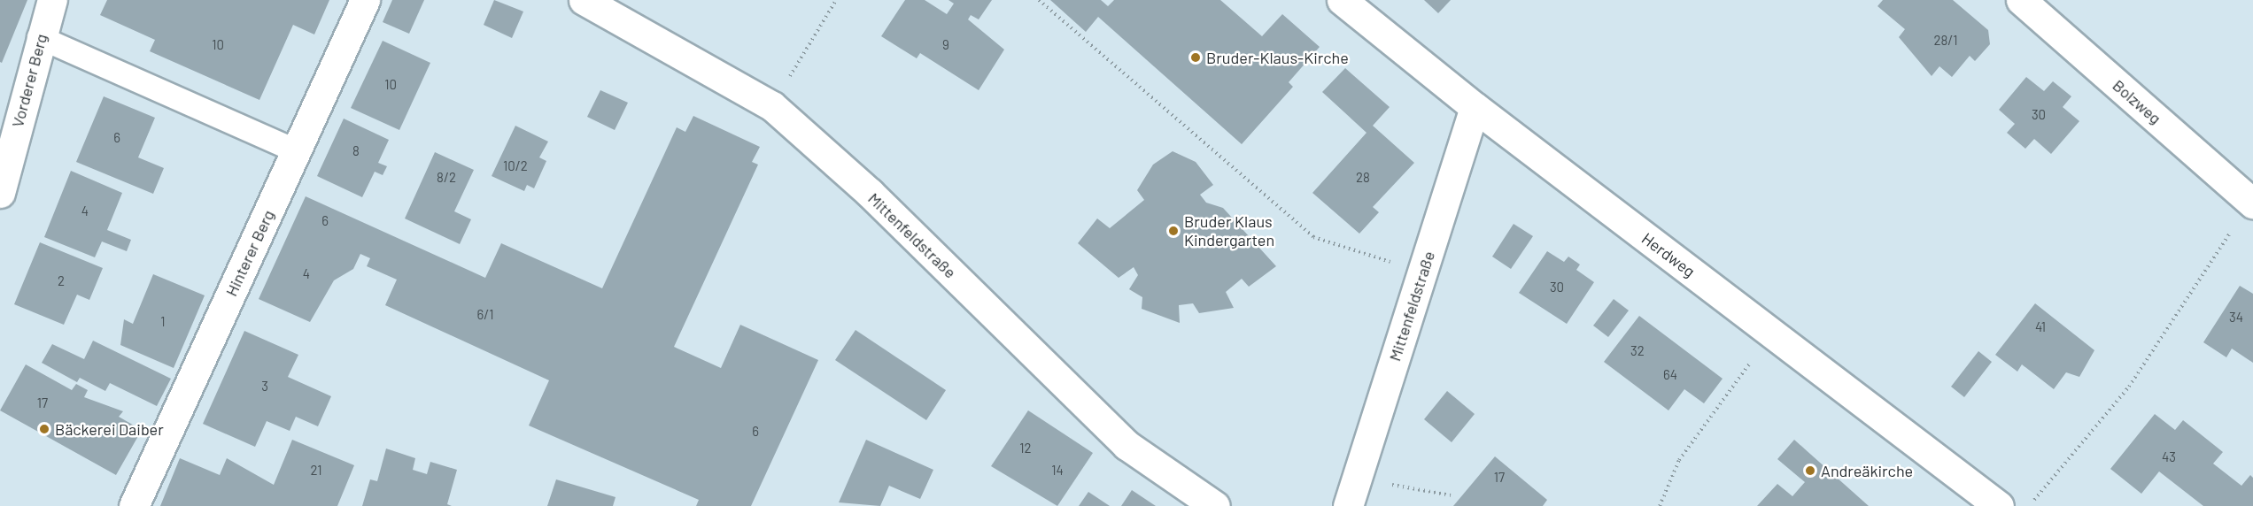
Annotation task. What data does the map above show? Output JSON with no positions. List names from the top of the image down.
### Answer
{
  "streets": {
    "street": [
      "Vorderer Berg",
      "Bolzweg",
      "Mittenfeldstraße",
      "Hinterer Berg",
      "Herdweg"
    ]
  },
  "crossings": [
    ["Mittenfeldstraße", "Herdweg"]
  ],
  "places": [
    "Bruder-Klaus-Kirche",
    "Bruder Klaus Kindergarten",
    "Bäckerei Daiber",
    "Andreäkirche"
  ],
  "house_numbers": [
    "28/1",
    "10",
    "9",
    "10",
    "30",
    "6",
    "8",
    "10/2",
    "8/2",
    "28",
    "4",
    "6",
    "4",
    "2",
    "30",
    "6/1",
    "34",
    "1",
    "41",
    "32",
    "64",
    "3",
    "17",
    "6",
    "12",
    "43",
    "21",
    "14",
    "17"
  ]
}
